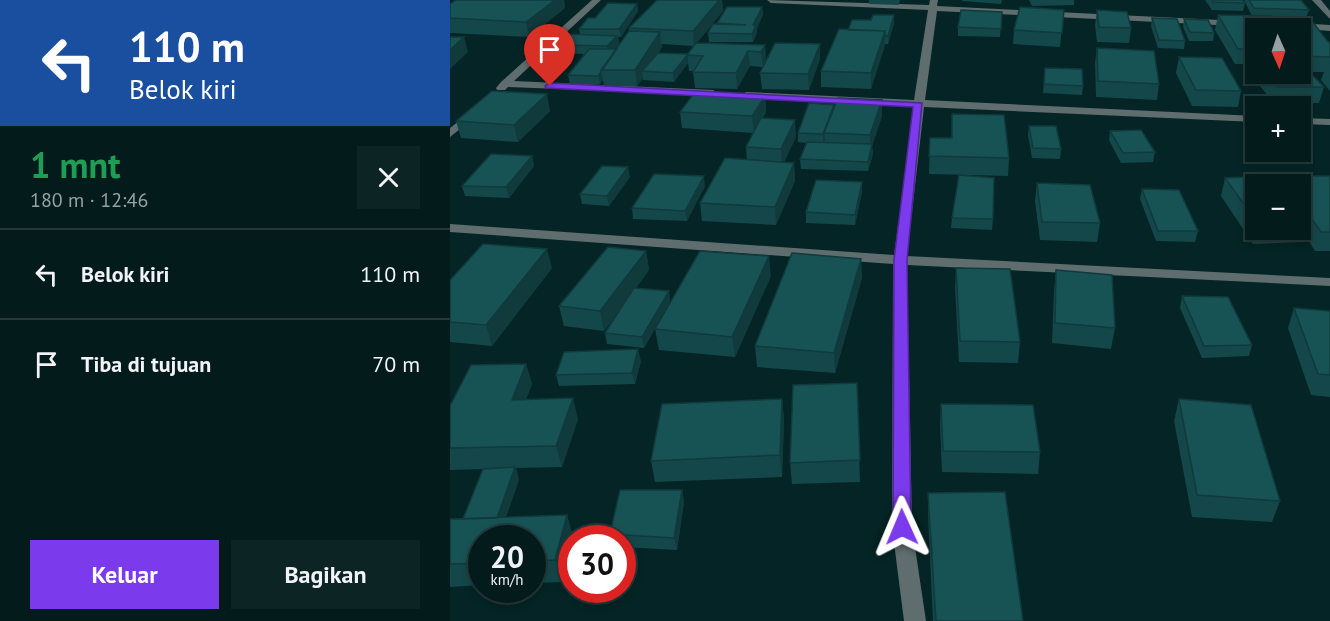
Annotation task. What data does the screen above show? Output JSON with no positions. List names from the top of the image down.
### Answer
{
  "north": "bottom",
  "page": {
    "turn": ["110 m", "Belok kiri"],
    "map_buttons": ["+", "−"],
    "heading": ["1 mnt", "180 m · 12:46"],
    "list": [
      {
        "name": "Belok kiri",
        "value": "110 m"
      },
      {
        "name": "Tiba di tujuan",
        "value": "70 m"
      }
    ],
    "speed": "20 km/h",
    "limit": "30",
    "buttons": ["Keluar", "Bagikan"]
  }
}
